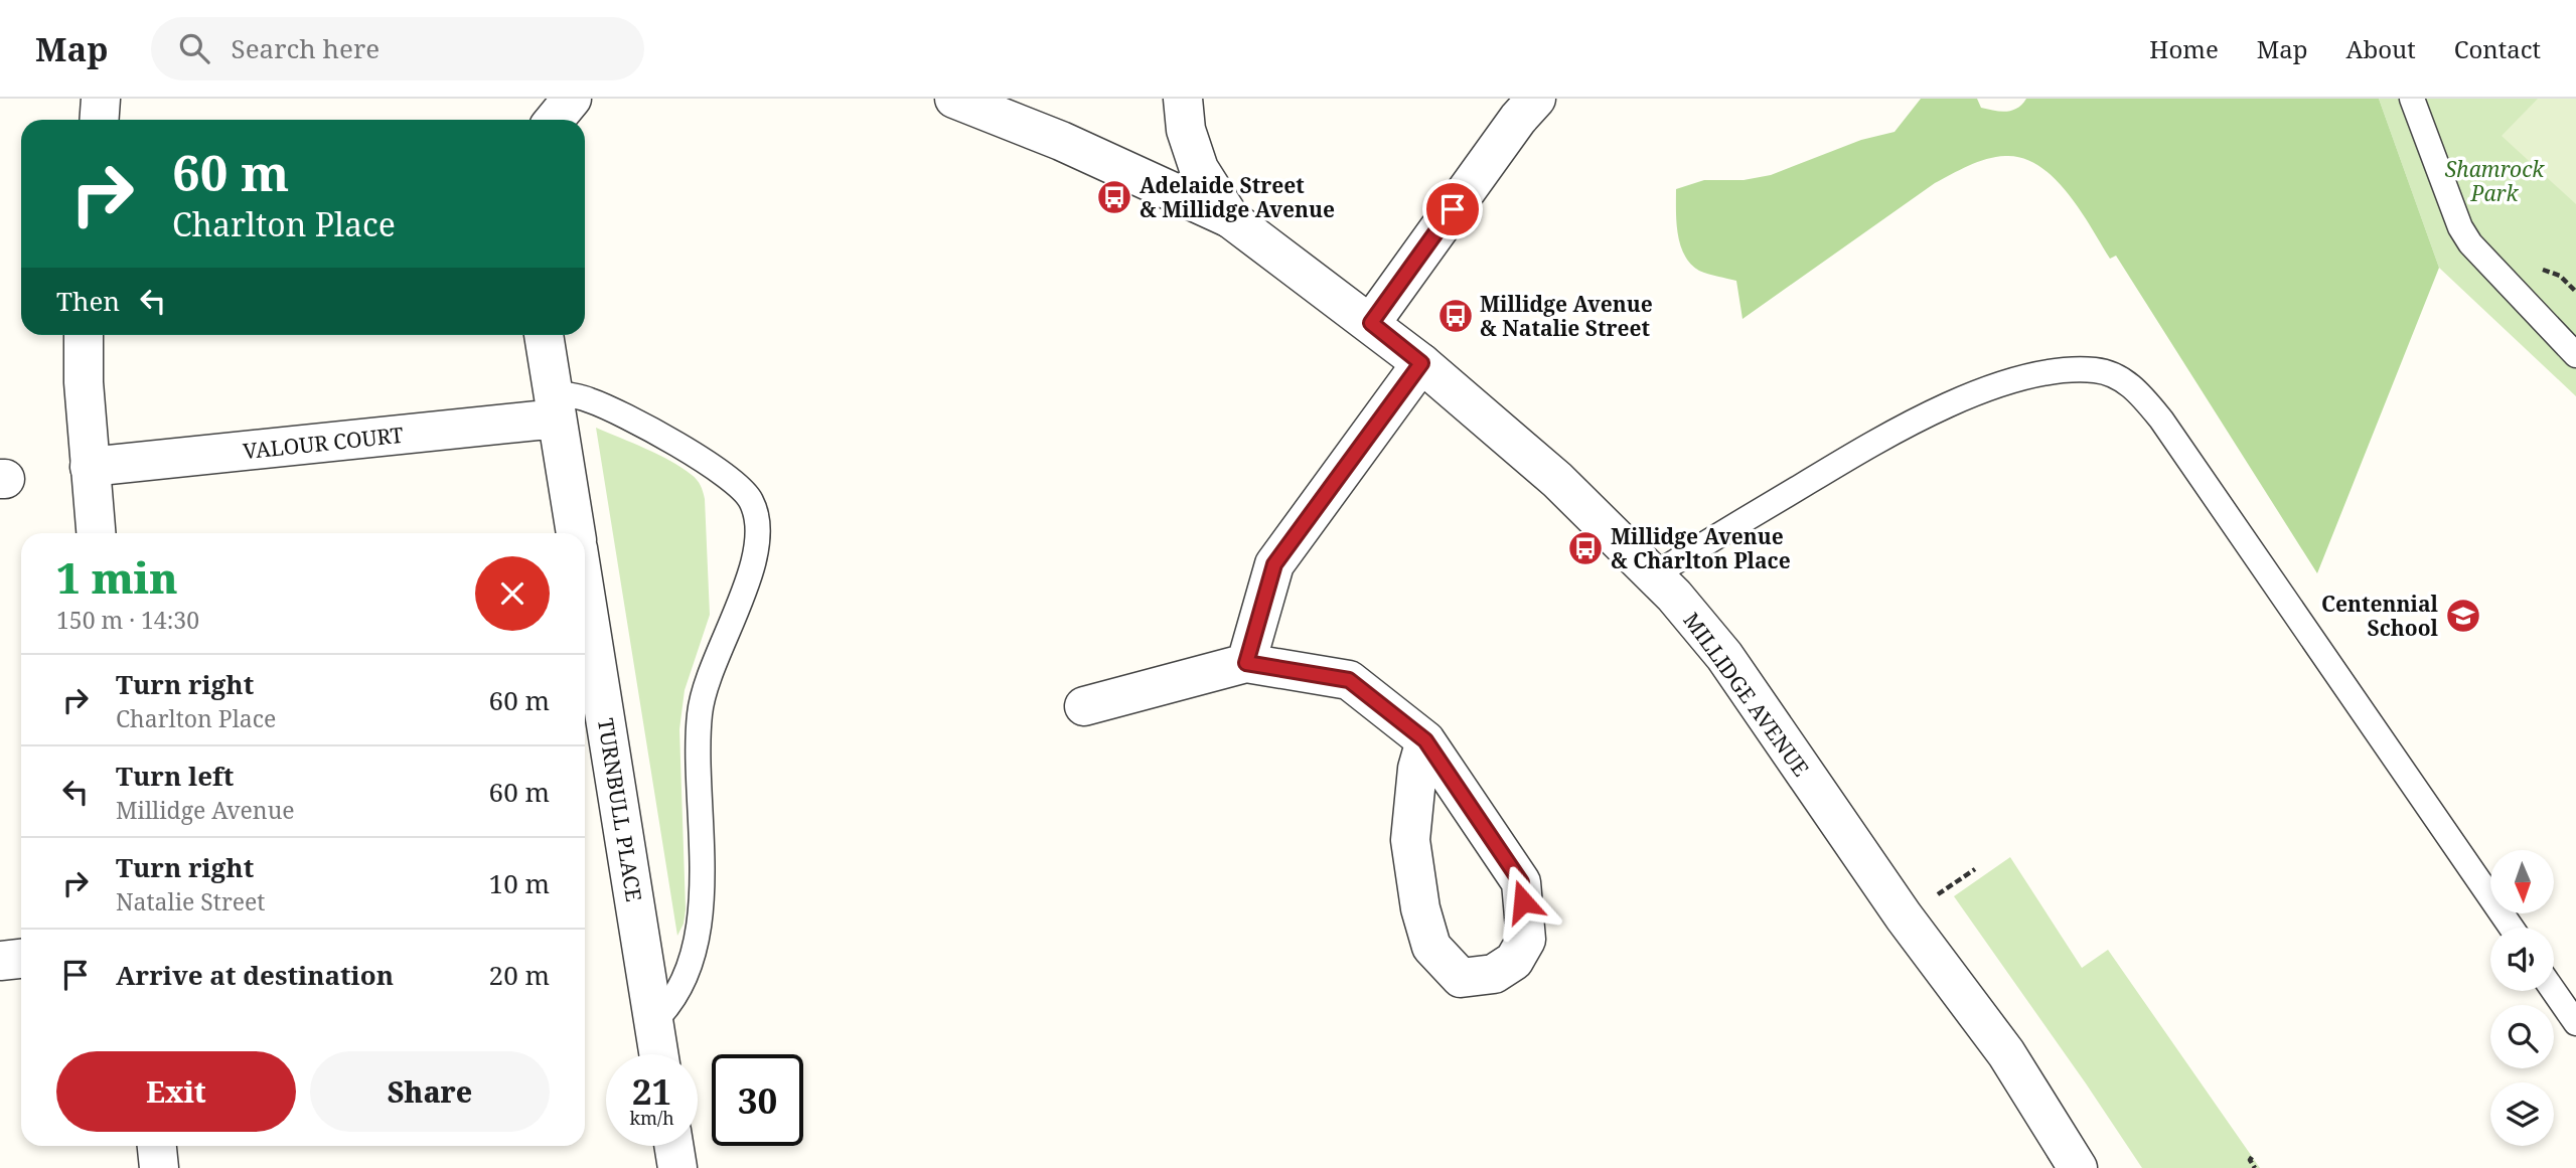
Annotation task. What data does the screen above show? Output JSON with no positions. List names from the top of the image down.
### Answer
{
  "streets": {
    "street": ["VALOUR COURT", "MILLIDGE AVENUE", "TURNBULL PLACE"]
  },
  "parks": ["Shamrock Park"],
  "places": {
    "bus stop": ["Adelaide Street & Millidge Avenue", "Millidge Avenue & Natalie Street", "Millidge Avenue & Charlton Place"],
    "school or university": ["Centennial School"]
  },
  "north": "bottom",
  "page": {
    "header": "Map",
    "search": "Search here",
    "nav": [
      "Home",
      "Map",
      "About",
      "Contact"
    ],
    "turn": ["60 m", "Charlton Place"],
    "then": "Then",
    "heading": ["1 min", "150 m · 14:30"],
    "list": [
      {
        "name": "Turn right",
        "note": "Charlton Place",
        "value": "60 m"
      },
      {
        "name": "Turn left",
        "note": "Millidge Avenue",
        "value": "60 m"
      },
      {
        "name": "Turn right",
        "note": "Natalie Street",
        "value": "10 m"
      },
      {
        "name": "Arrive at destination",
        "value": "20 m"
      }
    ],
    "buttons": ["Exit", "Share"],
    "speed": "21 km/h",
    "limit": "30"
  }
}
